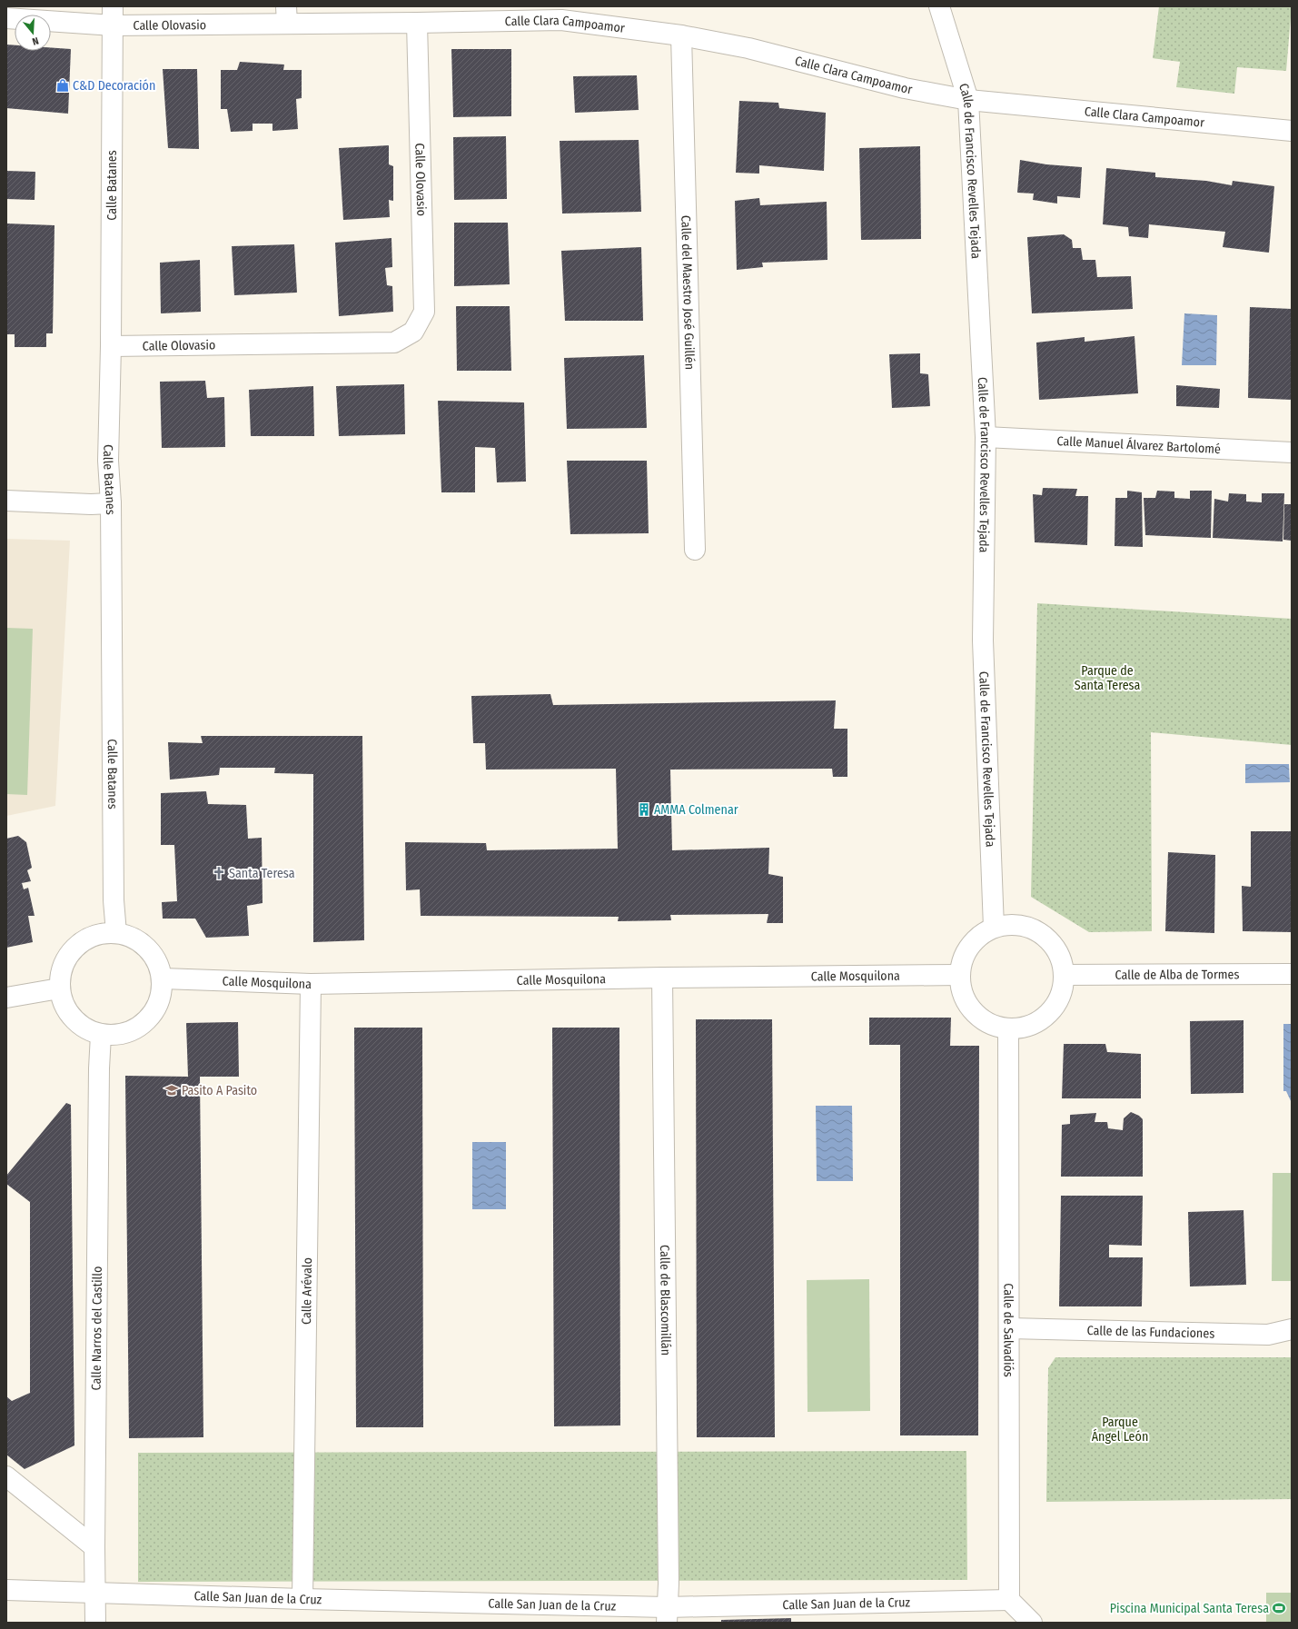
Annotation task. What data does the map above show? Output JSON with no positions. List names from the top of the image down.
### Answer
{
  "streets": {
    "street": [
      "Calle Clara Campoamor",
      "Calle Olovasio",
      "Calle de Francisco Revelles Tejada",
      "Calle Batanes",
      "Calle del Maestro José Guillén",
      "Calle Manuel Álvarez Bartolomé",
      "Calle de Alba de Tormes",
      "Calle Mosquilona",
      "Calle Arévalo",
      "Calle de Blascomillán",
      "Calle Narros del Castillo",
      "Calle de Salvadiós",
      "Calle de las Fundaciones",
      "Calle San Juan de la Cruz"
    ]
  },
  "crossings": [
    ["Calle Clara Campoamor", "Calle Olovasio"],
    ["Calle Clara Campoamor", "Calle de Francisco Revelles Tejada"],
    ["Calle Clara Campoamor", "Calle del Maestro José Guillén"],
    ["Calle Olovasio", "Calle Batanes"],
    ["Calle de Francisco Revelles Tejada", "Calle Manuel Álvarez Bartolomé"],
    ["Calle de Francisco Revelles Tejada", "Calle de Alba de Tormes"],
    ["Calle de Francisco Revelles Tejada", "Calle Mosquilona"],
    ["Calle de Francisco Revelles Tejada", "Calle de Salvadiós"],
    ["Calle Batanes", "Calle Mosquilona"],
    ["Calle Batanes", "Calle Narros del Castillo"],
    ["Calle de Alba de Tormes", "Calle Mosquilona"],
    ["Calle de Alba de Tormes", "Calle de Salvadiós"],
    ["Calle Mosquilona", "Calle Arévalo"],
    ["Calle Mosquilona", "Calle de Blascomillán"],
    ["Calle Mosquilona", "Calle Narros del Castillo"],
    ["Calle Mosquilona", "Calle de Salvadiós"],
    ["Calle Arévalo", "Calle San Juan de la Cruz"],
    ["Calle de Blascomillán", "Calle San Juan de la Cruz"],
    ["Calle Narros del Castillo", "Calle San Juan de la Cruz"],
    ["Calle de Salvadiós", "Calle de las Fundaciones"],
    ["Calle de Salvadiós", "Calle San Juan de la Cruz"]
  ],
  "parks": ["Parque de Santa Teresa", "Parque Ángel León"],
  "places": {
    "shop": ["C&D Decoración"],
    "building": ["AMMA Colmenar"],
    "church": ["Santa Teresa"],
    "school or university": ["Pasito A Pasito"],
    "sports": ["Piscina Municipal Santa Teresa"]
  },
  "north": "bottom"
}
